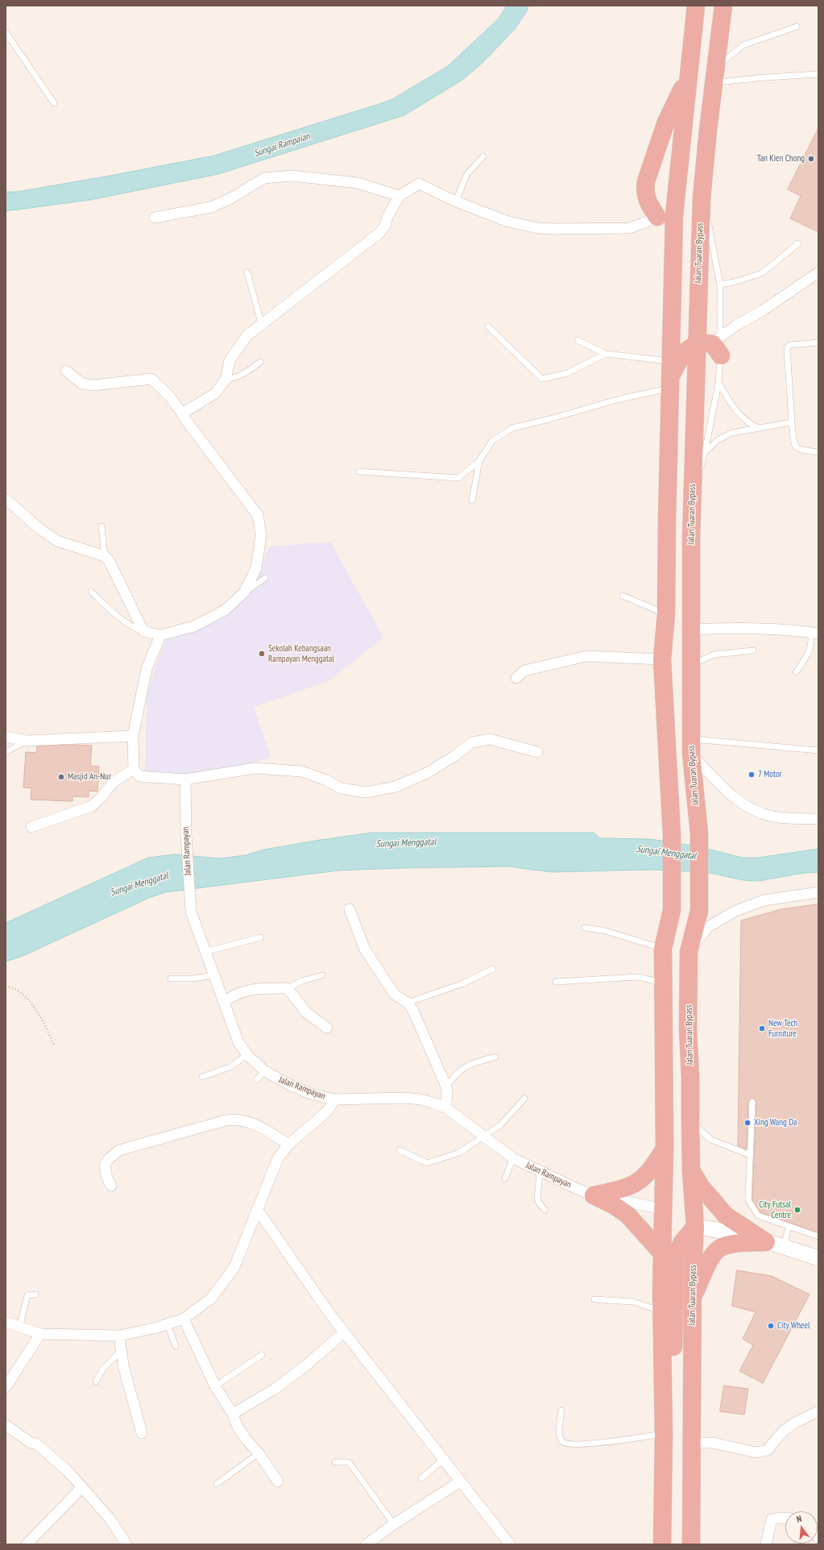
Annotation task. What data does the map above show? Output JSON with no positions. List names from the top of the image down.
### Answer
{
  "streets": {
    "highway": ["Jalan Tuaran Bypass"],
    "street": ["Jalan Rampayan"]
  },
  "water": ["Sungai Rampaian", "Sungai Menggatal"],
  "places": [
    "Tan Kien Chong",
    "Sekolah Kebangsaan Rampayan Menggatal",
    "7 Motor",
    "Masjid An-Nur",
    "New Tech Furniture",
    "Xing Wang Da",
    "City Futsal Centre",
    "City Wheel"
  ],
  "north": "top"
}
